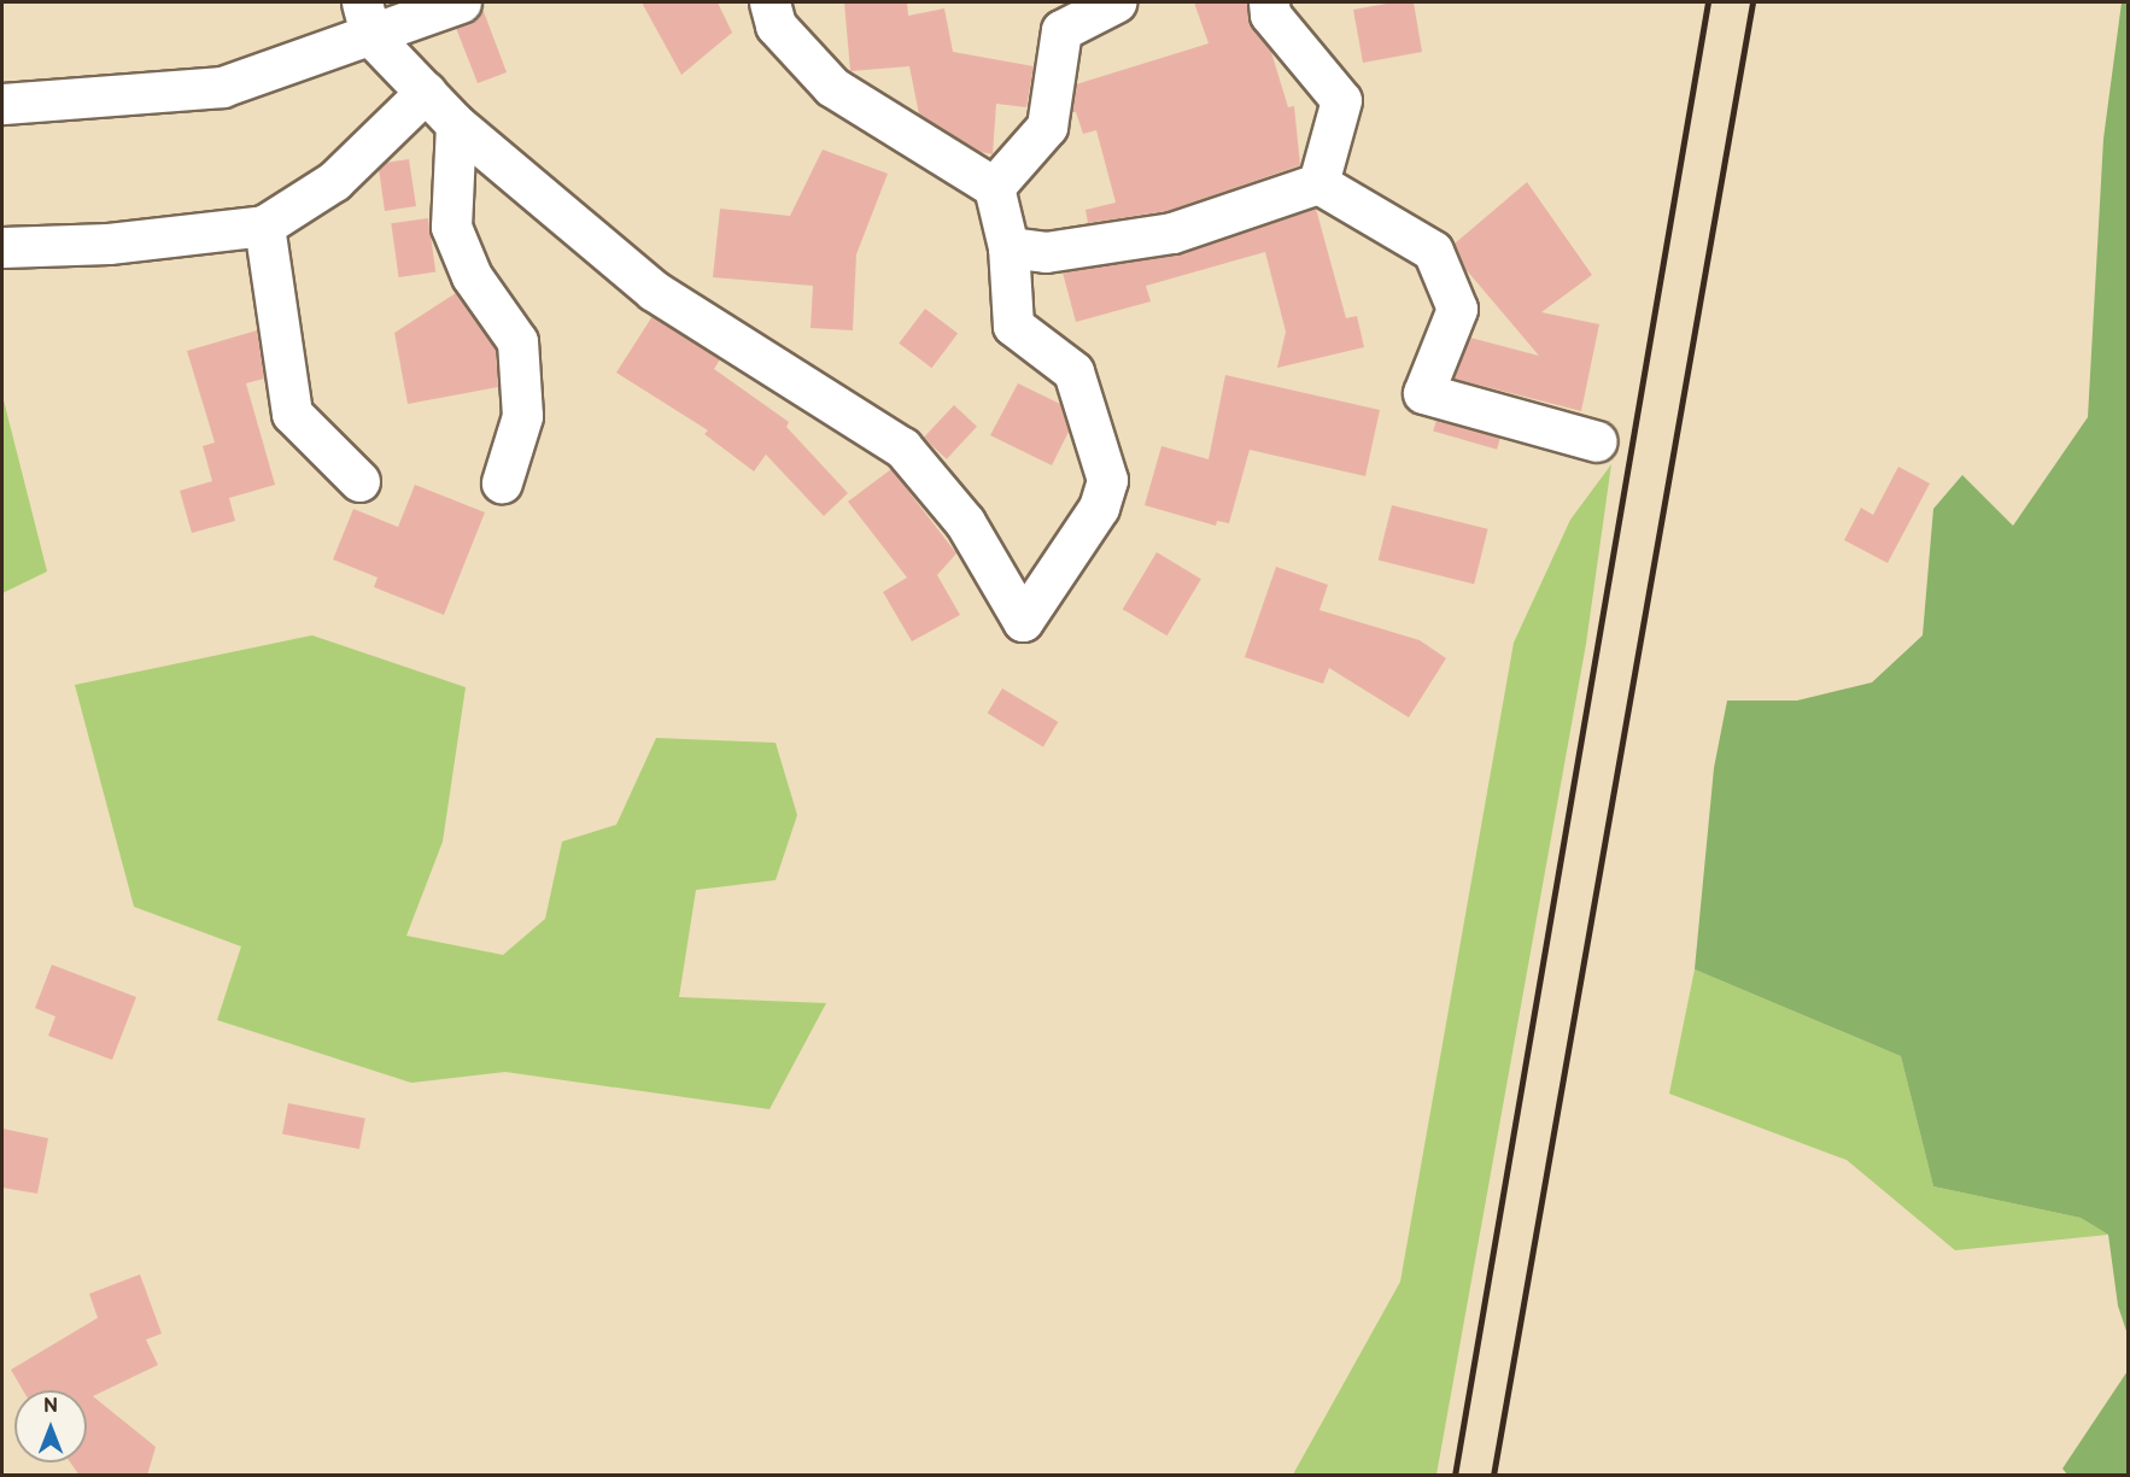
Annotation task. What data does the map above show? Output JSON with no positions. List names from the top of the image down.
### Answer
{
  "north": "top"
}
